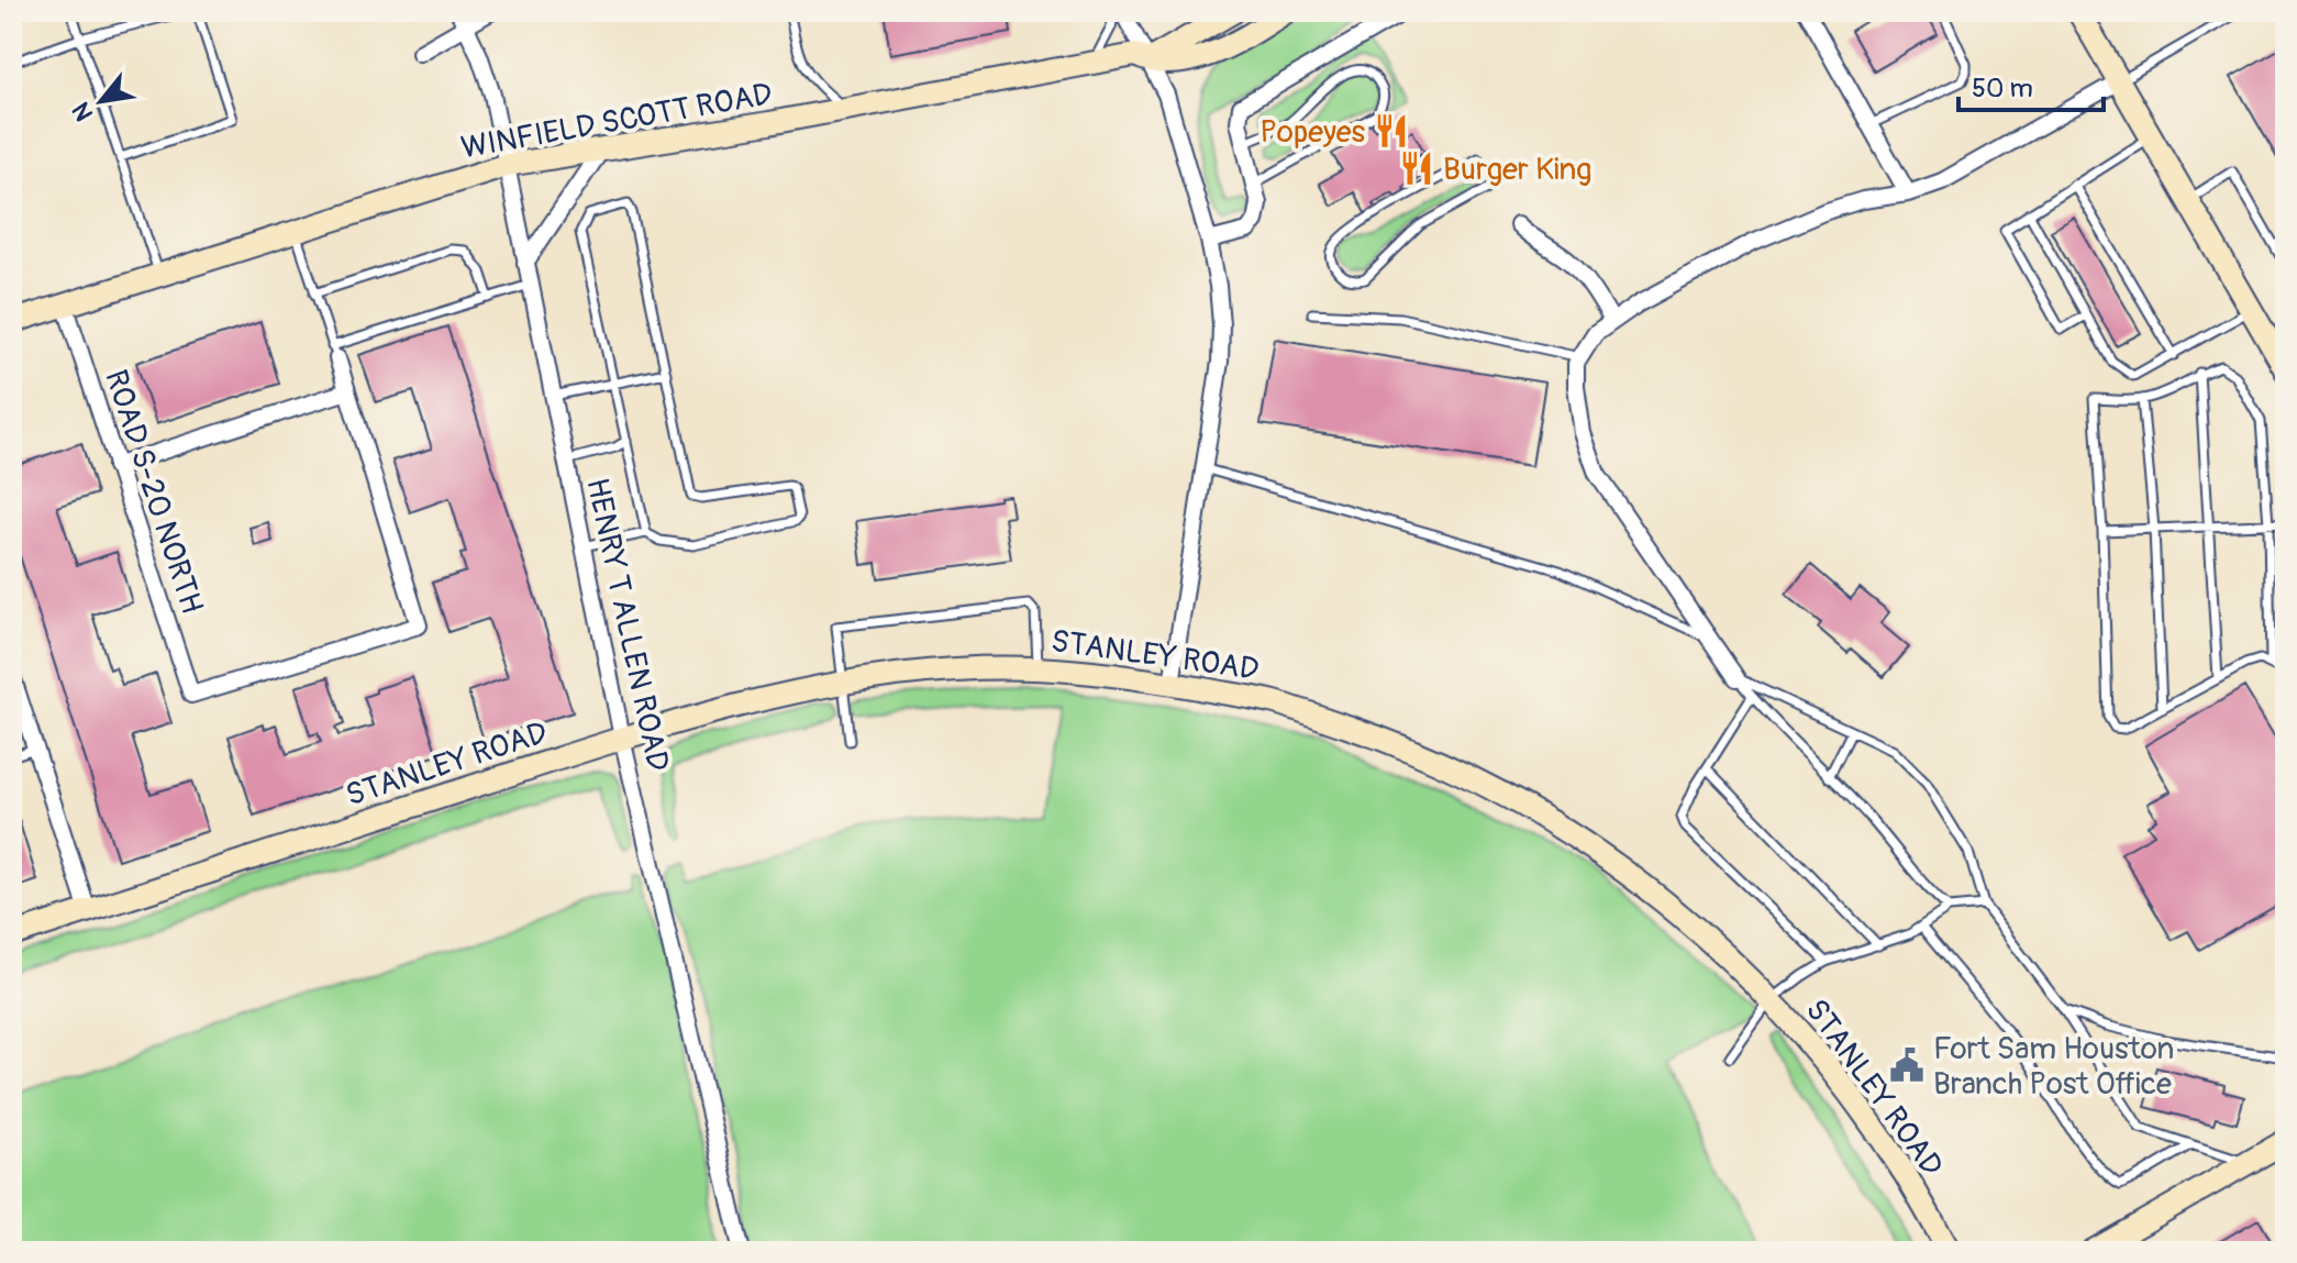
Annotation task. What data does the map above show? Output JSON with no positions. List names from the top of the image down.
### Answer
{
  "streets": {
    "street": [
      "WINFIELD SCOTT ROAD",
      "ROAD S-20 NORTH",
      "HENRY T ALLEN ROAD",
      "STANLEY ROAD"
    ]
  },
  "crossings": [
    ["WINFIELD SCOTT ROAD", "ROAD S-20 NORTH"],
    ["WINFIELD SCOTT ROAD", "HENRY T ALLEN ROAD"],
    ["HENRY T ALLEN ROAD", "STANLEY ROAD"]
  ],
  "places": {
    "restaurant": ["Popeyes", "Burger King"],
    "public building": ["Fort Sam Houston Branch Post Office"]
  },
  "scale_bar": "50 m",
  "north": "bottom left"
}
